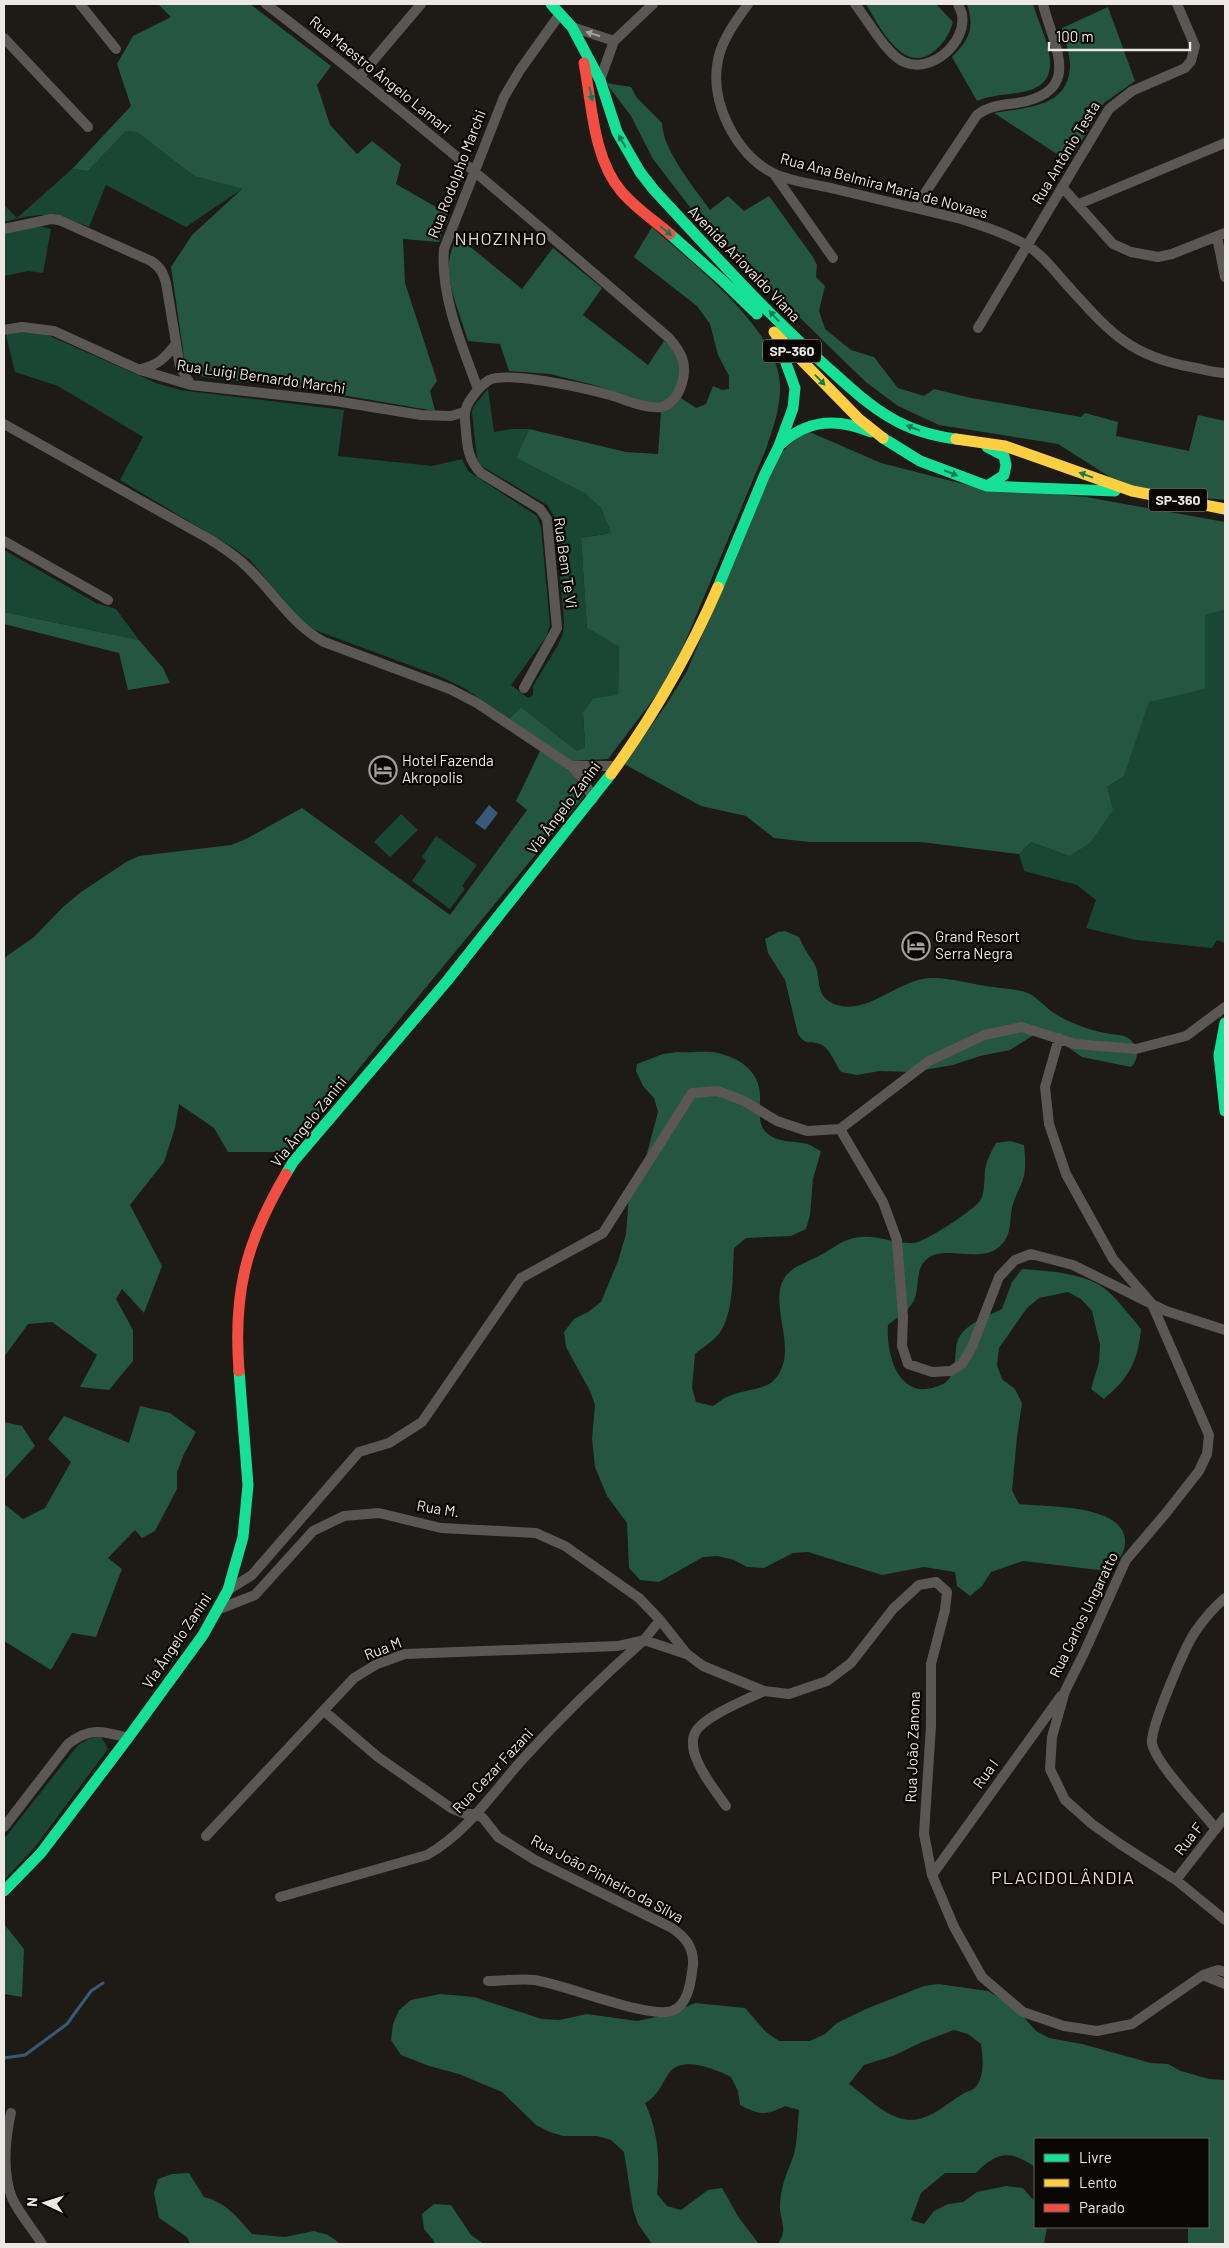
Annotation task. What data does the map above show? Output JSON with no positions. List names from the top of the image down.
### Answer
{
  "streets": {
    "street": [
      "Rua Maestro Ângelo Lamari",
      "Rua Antônio Testa",
      "Rua Rodolpho Marchi",
      "Rua Ana Belmira Maria de Novaes",
      "Avenida Ariovaldo Viana",
      "SP-360",
      "Rua Luigi Bernardo Marchi",
      "Rua Bem Te Vi",
      "Via Ângelo Zanini",
      "Rua M.",
      "Rua Carlos Ungaratto",
      "Rua M",
      "Rua João Zanona",
      "Rua Cezar Fazani",
      "Rua I",
      "Rua F",
      "Rua João Pinheiro da Silva"
    ]
  },
  "crossings": [
    ["Rua Maestro Ângelo Lamari", "Rua Rodolpho Marchi"],
    ["Rua Antônio Testa", "Rua Ana Belmira Maria de Novaes"],
    ["Rua Rodolpho Marchi", "SP-360"],
    ["Avenida Ariovaldo Viana", "SP-360"],
    ["Avenida Ariovaldo Viana", "Via Ângelo Zanini"],
    ["Rua Luigi Bernardo Marchi", "Rua Bem Te Vi"],
    ["Via Ângelo Zanini", "Rua M."],
    ["Rua M.", "Rua João Zanona"],
    ["Rua Carlos Ungaratto", "Rua I"],
    ["Rua Carlos Ungaratto", "Rua F"],
    ["Rua M", "Rua Cezar Fazani"],
    ["Rua João Zanona", "Rua I"],
    ["Rua Cezar Fazani", "Rua João Pinheiro da Silva"]
  ],
  "districts": ["NHOZINHO", "PLACIDOLÂNDIA"],
  "places": {
    "hotel": ["Hotel Fazenda Akropolis", "Grand Resort Serra Negra"]
  },
  "legend": ["Livre", "Lento", "Parado"],
  "scale_bar": "100 m",
  "north": "left"
}
